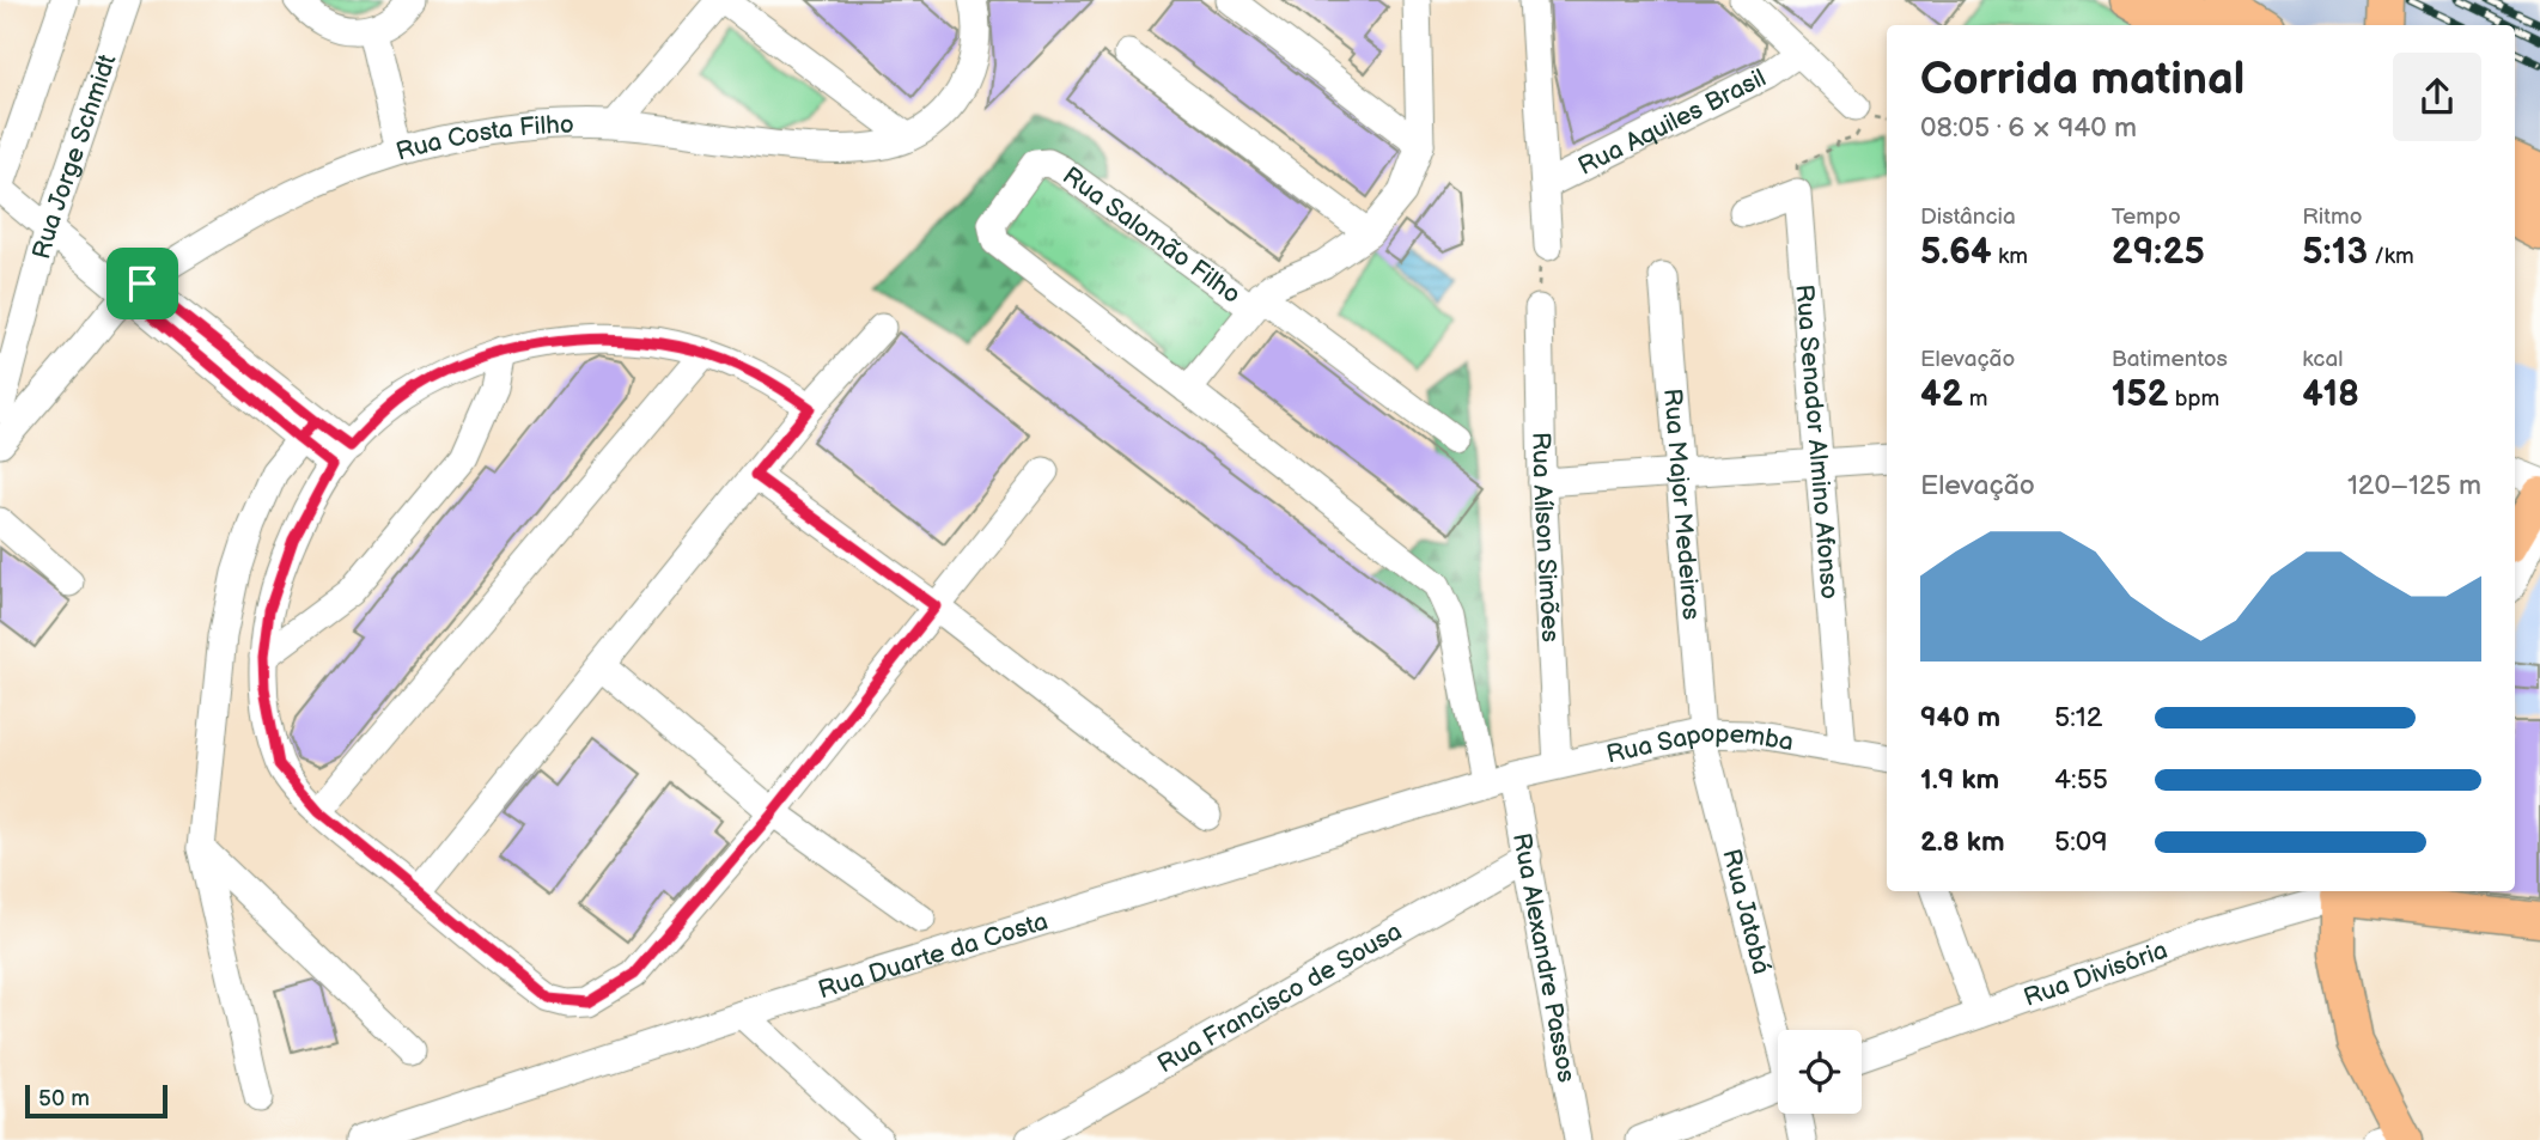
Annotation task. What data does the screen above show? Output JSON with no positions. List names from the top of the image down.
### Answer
{
  "streets": {
    "street": [
      "Rua Aquiles Brasil",
      "Rua Costa Filho",
      "Rua Jorge Schmidt",
      "Rua Salomão Filho",
      "Rua Senador Almino Afonso",
      "Rua Major Medeiros",
      "Rua Aílson Simões",
      "Rua Sapopemba",
      "Rua Jatobá",
      "Rua Duarte da Costa",
      "Rua Alexandre Passos",
      "Rua Divisória",
      "Rua Francisco de Sousa"
    ]
  },
  "crossings": [
    ["Rua Salomão Filho", "Rua Duarte da Costa"],
    ["Rua Senador Almino Afonso", "Rua Sapopemba"],
    ["Rua Major Medeiros", "Rua Sapopemba"],
    ["Rua Major Medeiros", "Rua Jatobá"],
    ["Rua Aílson Simões", "Rua Sapopemba"],
    ["Rua Sapopemba", "Rua Jatobá"],
    ["Rua Sapopemba", "Rua Duarte da Costa"],
    ["Rua Sapopemba", "Rua Alexandre Passos"],
    ["Rua Duarte da Costa", "Rua Alexandre Passos"],
    ["Rua Alexandre Passos", "Rua Francisco de Sousa"]
  ],
  "scale_bar": "50 m",
  "page": {
    "heading": ["Corrida matinal", "08:05 · 6 × 940 m"],
    "stats": [
      ["Distância", "5.64 km"],
      ["Tempo", "29:25"],
      ["Ritmo", "5:13 /km"],
      ["Elevação", "42 m"],
      ["Batimentos", "152 bpm"],
      ["kcal", "418"]
    ],
    "chart": ["Elevação", "120–125 m"],
    "list": [
      {
        "name": "940 m",
        "note": "5:12"
      },
      {
        "name": "1.9 km",
        "note": "4:55"
      },
      {
        "name": "2.8 km",
        "note": "5:09"
      }
    ],
    "scale": "50 m"
  }
}
